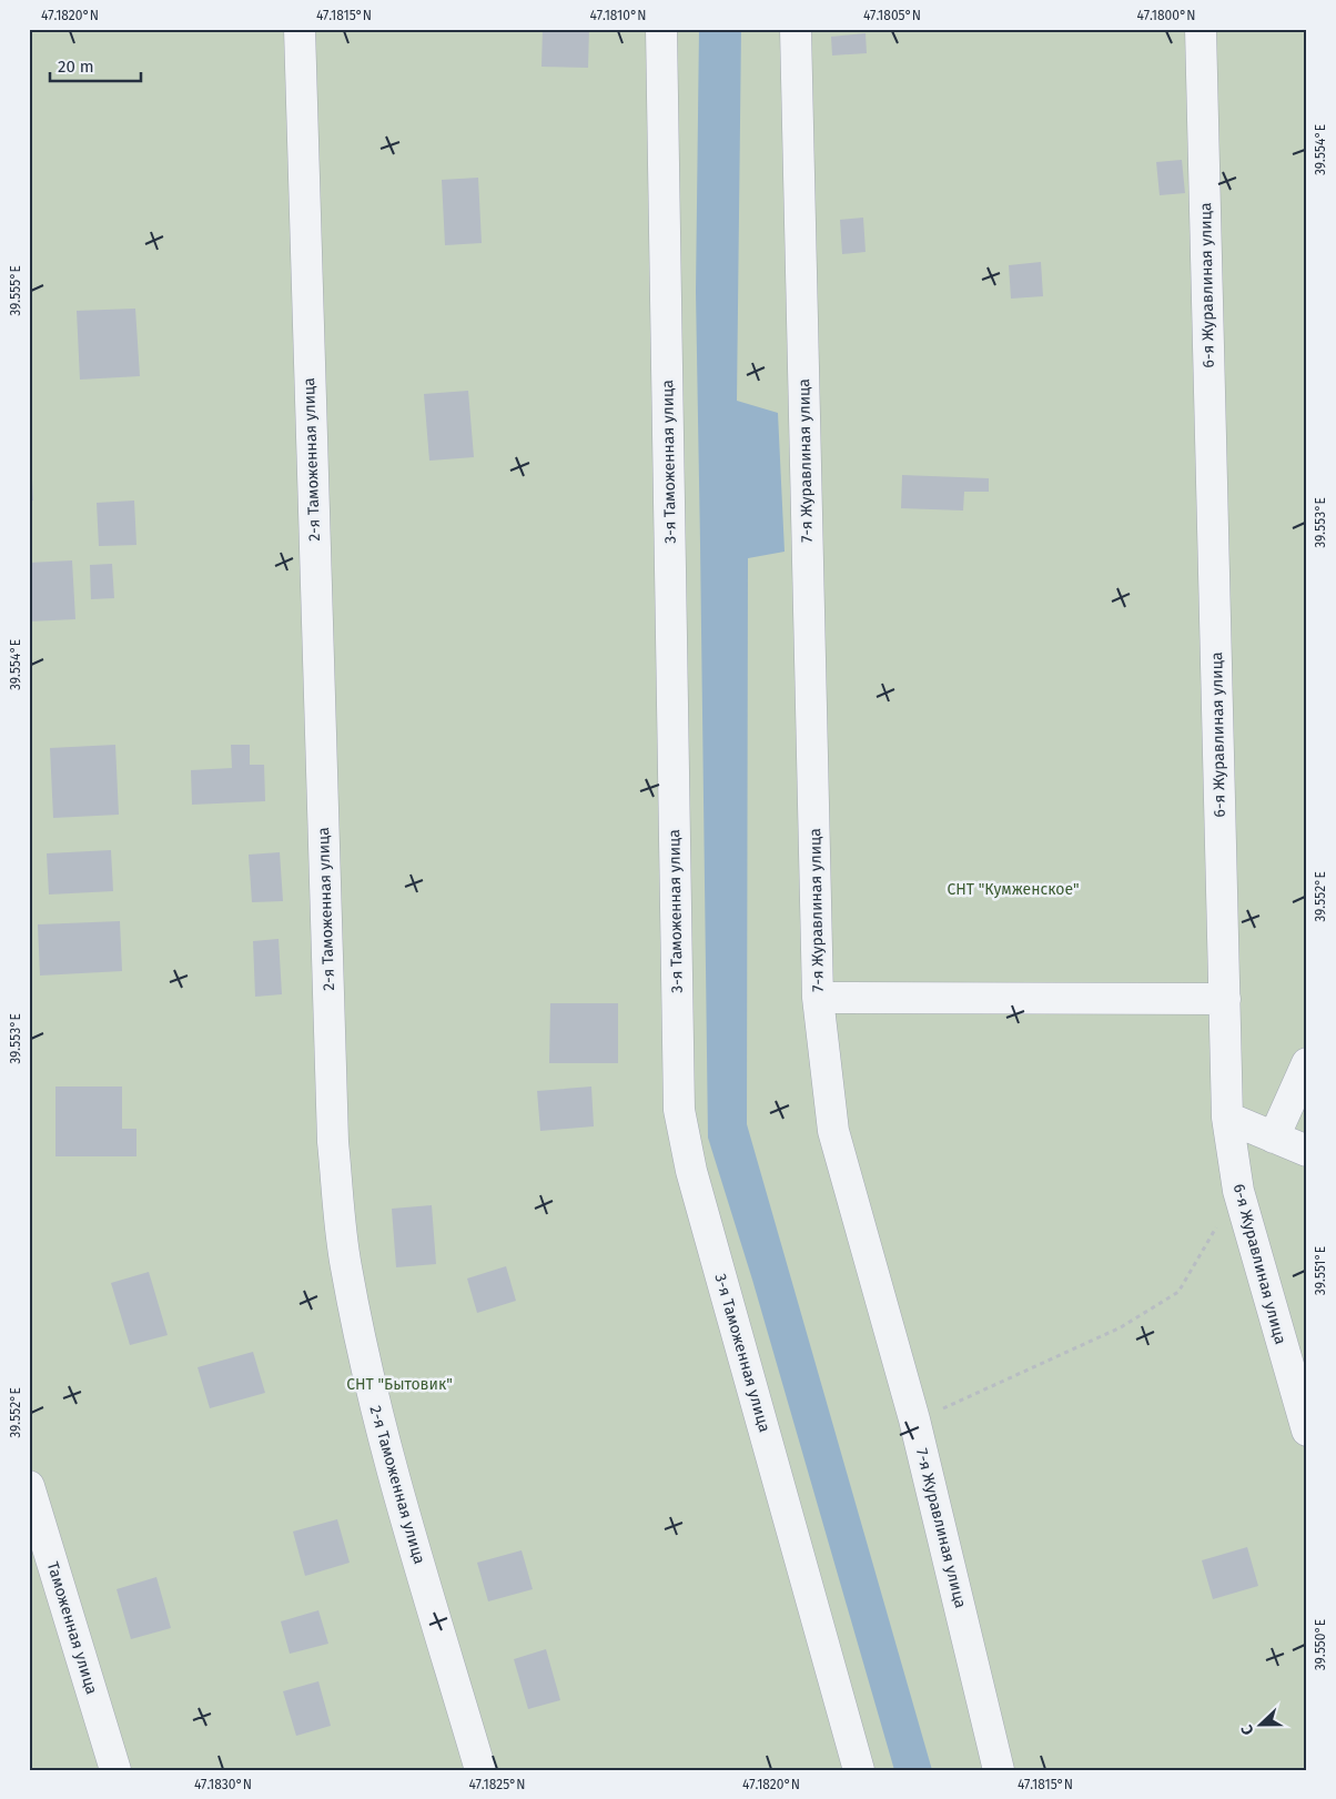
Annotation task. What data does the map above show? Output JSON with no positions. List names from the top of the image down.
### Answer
{
  "streets": {
    "street": [
      "6-я Журавлиная улица",
      "2-я Таможенная улица",
      "7-я Журавлиная улица",
      "3-я Таможенная улица",
      "Таможенная улица"
    ]
  },
  "parks": ["СНТ \"Кумженское\"", "СНТ \"Бытовик\""],
  "scale_bar": "20 m",
  "north": "left",
  "coordinates": [
    "47.1820°N",
    "47.1815°N",
    "47.1810°N",
    "47.1805°N",
    "47.1800°N",
    "39.554°E",
    "39.555°E",
    "39.553°E",
    "39.552°E",
    "39.551°E",
    "39.550°E",
    "47.1830°N",
    "47.1825°N"
  ]
}
